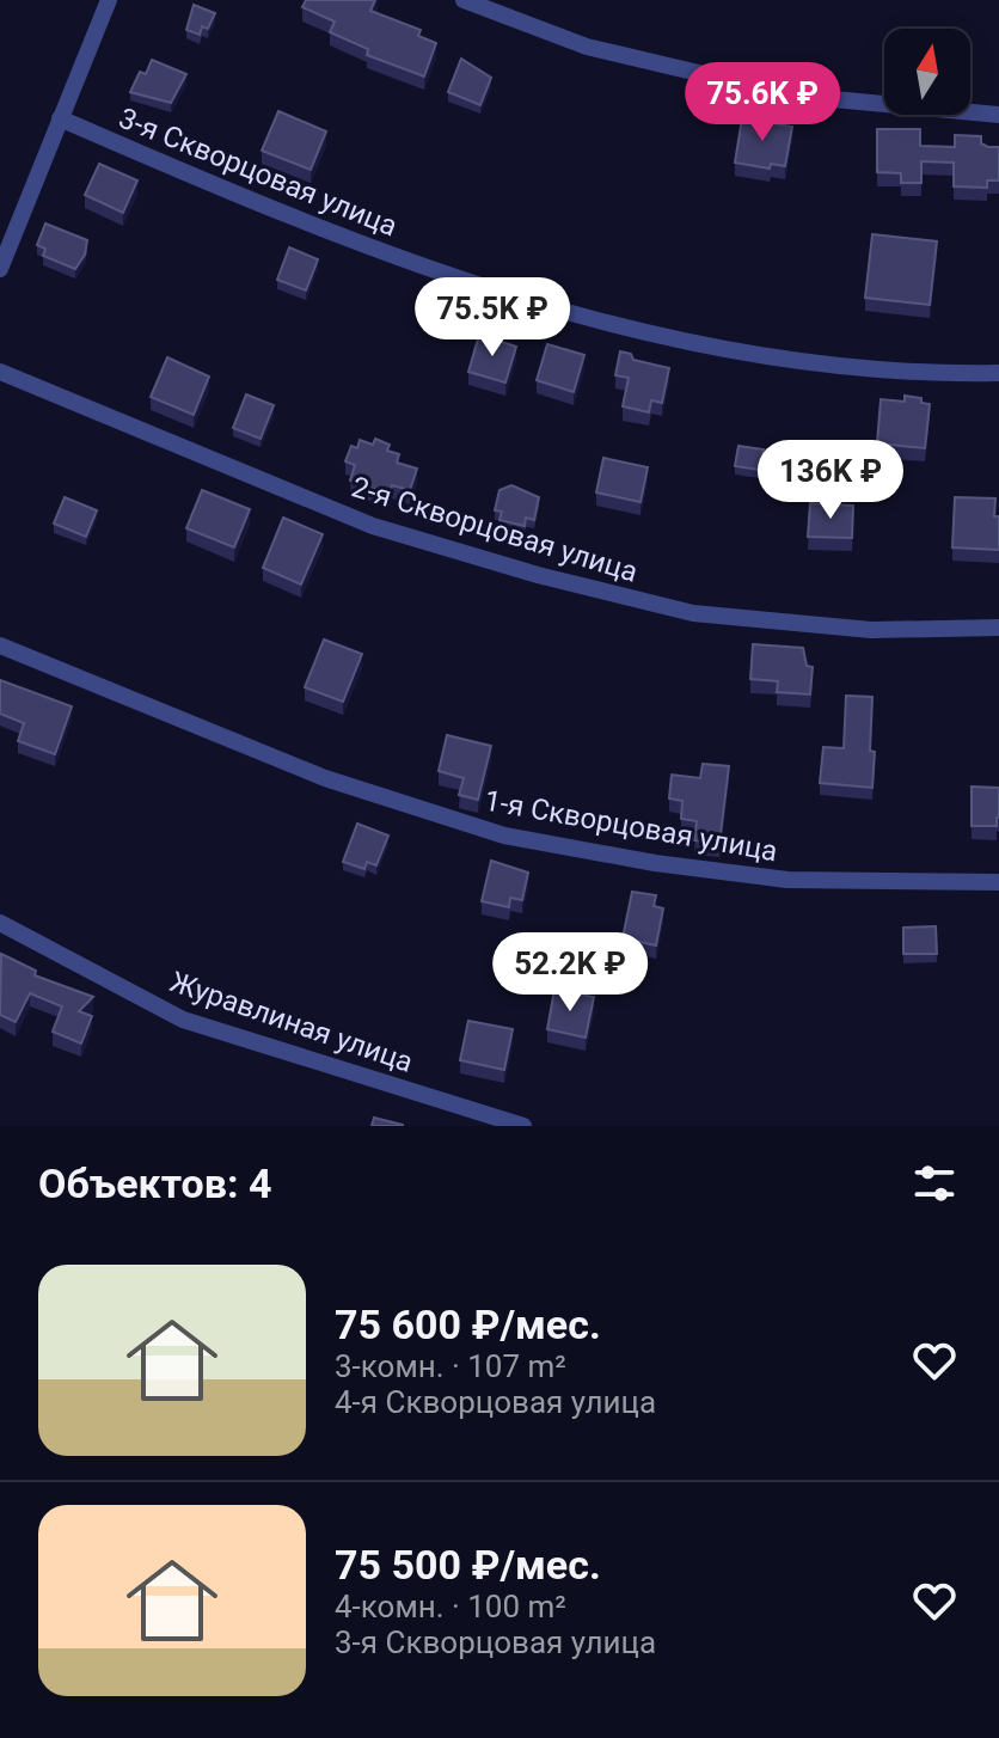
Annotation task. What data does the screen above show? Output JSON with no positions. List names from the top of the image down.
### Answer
{
  "streets": {
    "street": [
      "3-я Скворцовая улица",
      "2-я Скворцовая улица",
      "1-я Скворцовая улица",
      "Журавлиная улица"
    ]
  },
  "north": "top",
  "page": {
    "price": [
      "75.6K ₽",
      "75.5K ₽",
      "136K ₽",
      "52.2K ₽"
    ],
    "heading": "Объектов: 4",
    "list": [
      {
        "name": "75 600 ₽/мес.",
        "note": "3-комн. · 107 m² · 4-я Скворцовая улица"
      },
      {
        "name": "75 500 ₽/мес.",
        "note": "4-комн. · 100 m² · 3-я Скворцовая улица"
      }
    ]
  }
}
